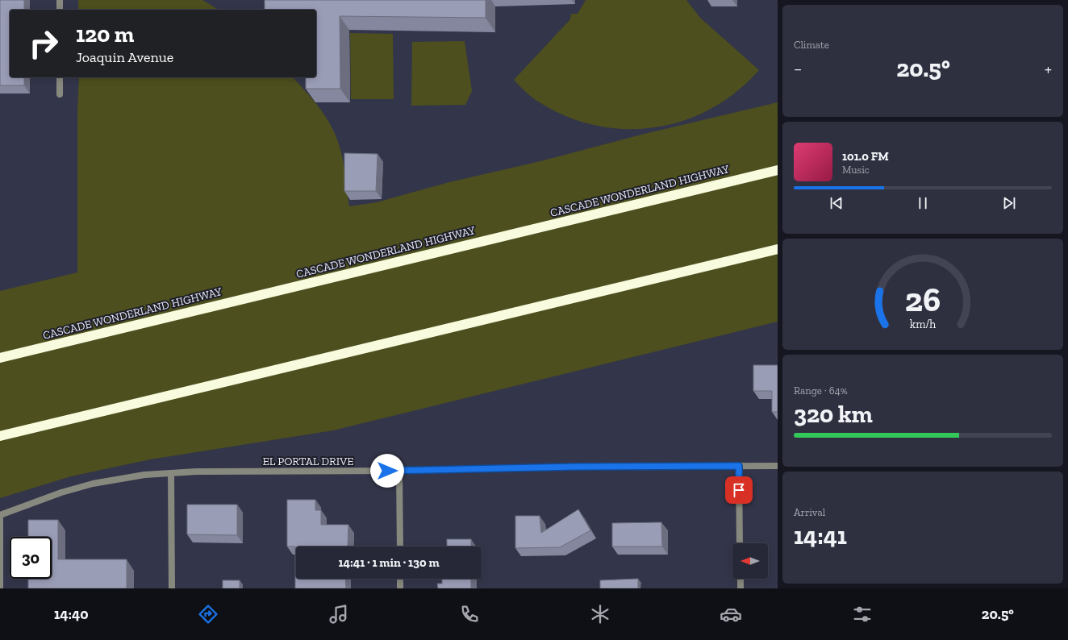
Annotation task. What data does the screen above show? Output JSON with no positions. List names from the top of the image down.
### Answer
{
  "streets": {
    "highway": ["CASCADE WONDERLAND HIGHWAY"],
    "street": ["EL PORTAL DRIVE"]
  },
  "north": "left",
  "page": {
    "tile": [
      "Climate",
      ["Range · 64%", "320 km"],
      ["Arrival", "14:41"]
    ],
    "turn": ["120 m", "Joaquin Avenue"],
    "heat": ["−", "20.5°", "+"],
    "song": ["101.0 FM", "Music"],
    "limit": "30",
    "trip": "14:41 · 1 min · 130 m",
    "tabs": ["14:40", "20.5°"],
    "gauge": ["26", "km/h"]
  }
}
